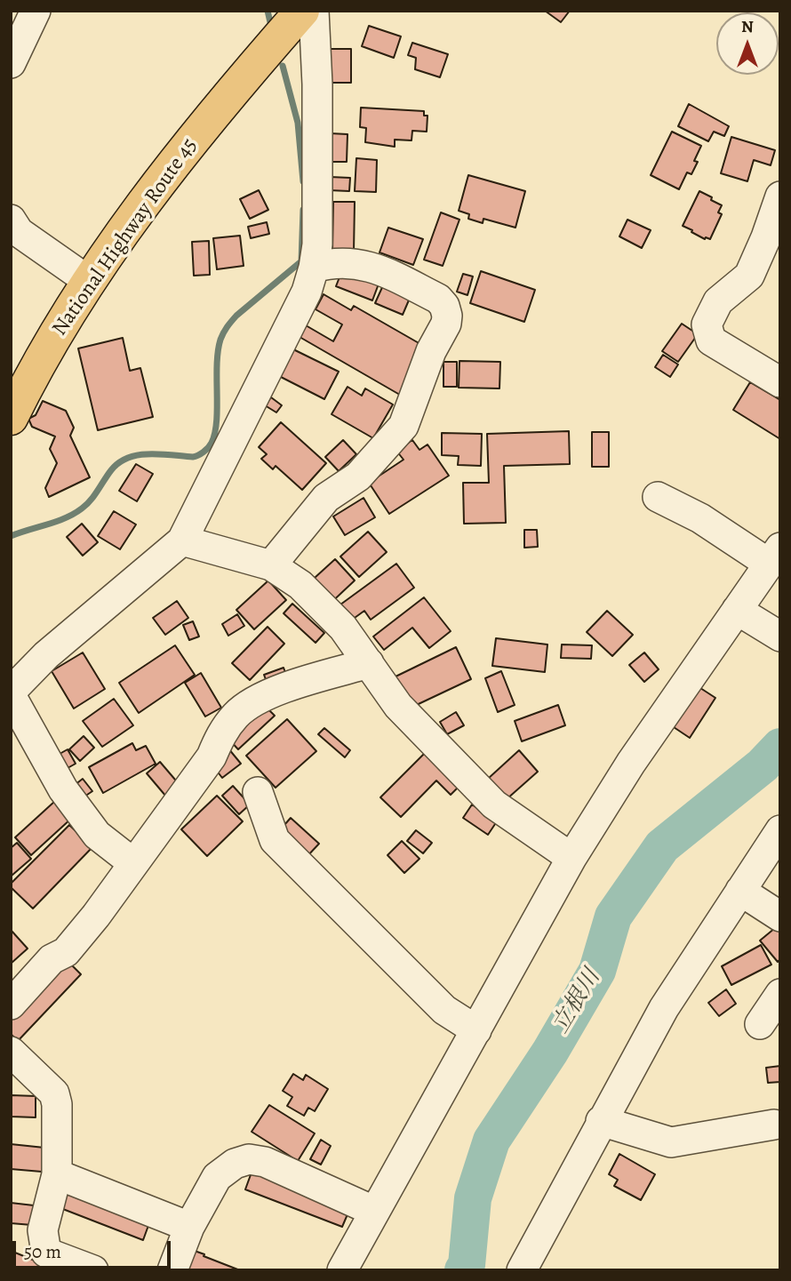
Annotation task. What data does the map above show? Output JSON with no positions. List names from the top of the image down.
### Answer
{
  "streets": {
    "highway": ["National Highway Route 45"]
  },
  "water": ["立根川"],
  "scale_bar": "50 m",
  "north": "top"
}
